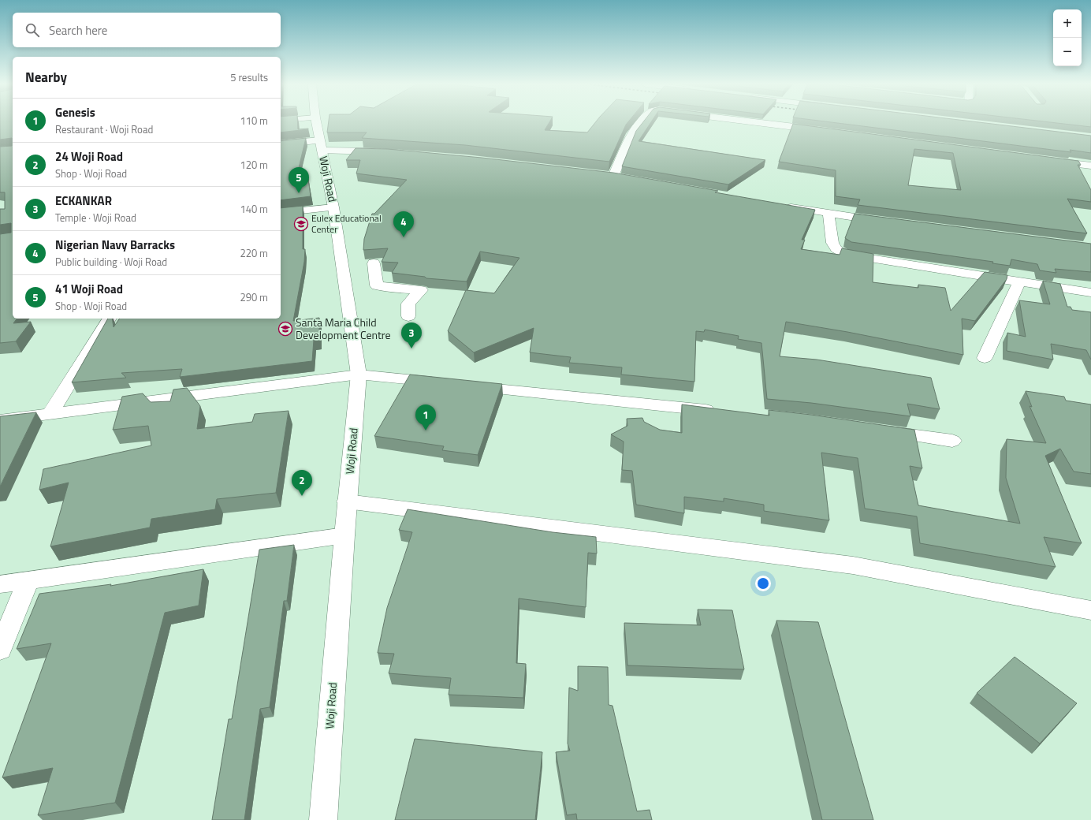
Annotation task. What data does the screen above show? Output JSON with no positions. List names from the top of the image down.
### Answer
{
  "streets": {
    "street": ["Woji Road"]
  },
  "places": {
    "school or university": ["Eulex Educational Center", "Santa Maria Child Development Centre"]
  },
  "page": {
    "map_buttons": ["+", "−"],
    "search": "Search here",
    "heading": ["Nearby", "5 results"],
    "list": [
      {
        "mark": "1",
        "name": "Genesis",
        "note": "Restaurant · Woji Road",
        "value": "110 m"
      },
      {
        "mark": "2",
        "name": "24 Woji Road",
        "note": "Shop · Woji Road",
        "value": "120 m"
      },
      {
        "mark": "3",
        "name": "ECKANKAR",
        "note": "Temple · Woji Road",
        "value": "140 m"
      },
      {
        "mark": "4",
        "name": "Nigerian Navy Barracks",
        "note": "Public building · Woji Road",
        "value": "220 m"
      },
      {
        "mark": "5",
        "name": "41 Woji Road",
        "note": "Shop · Woji Road",
        "value": "290 m"
      }
    ],
    "pins": [
      "5",
      "4",
      "3",
      "1",
      "2"
    ]
  }
}
